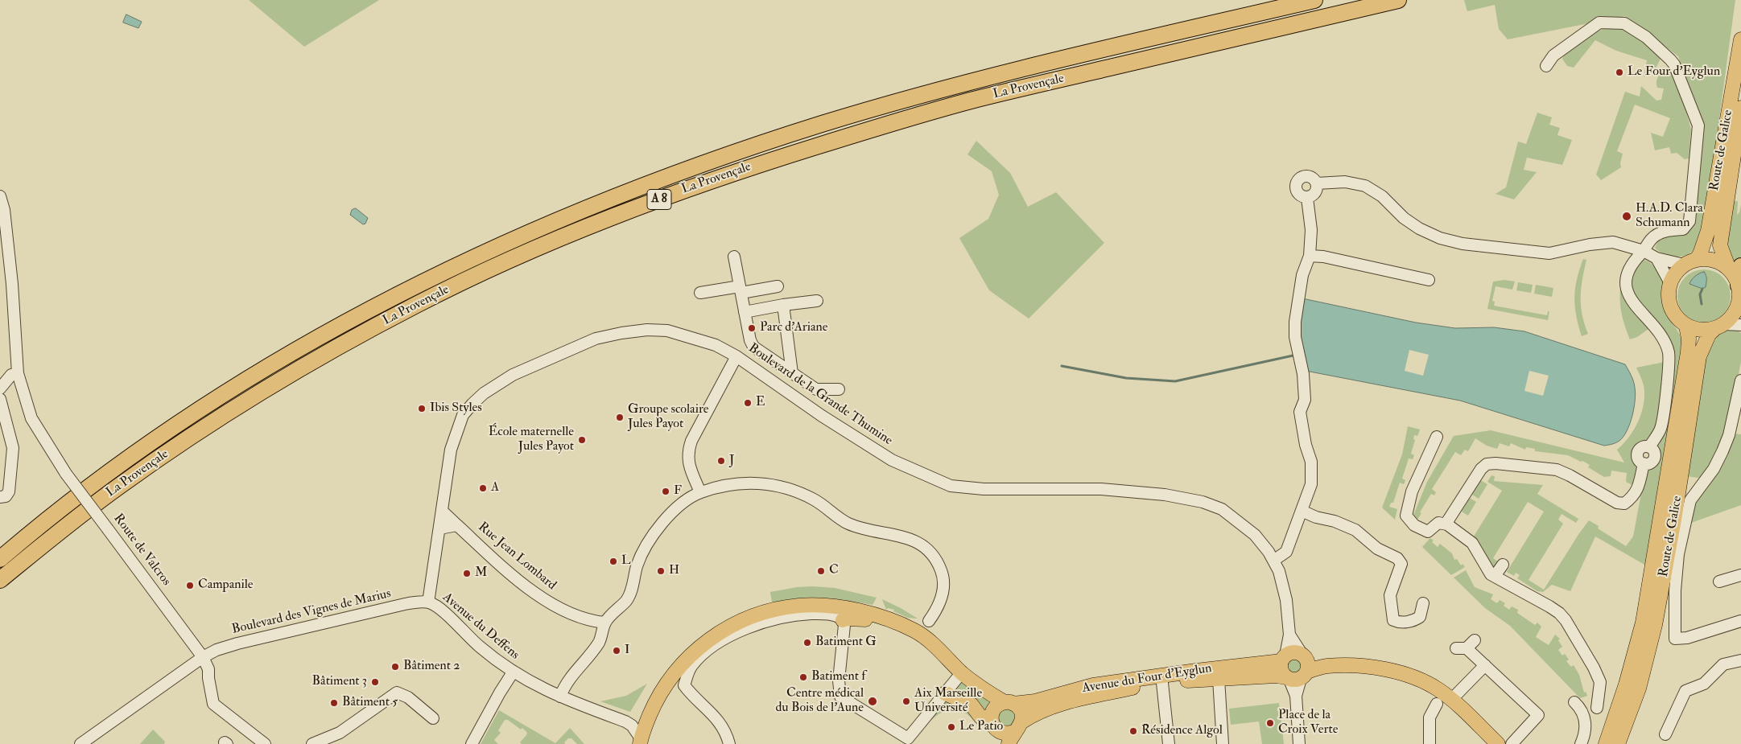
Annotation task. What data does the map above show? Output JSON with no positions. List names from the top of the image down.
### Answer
{
  "streets": {
    "highway": ["La Provençale", "A 8"],
    "main road": ["Route de Galice", "Avenue du Four d’Eyglun"],
    "street": [
      "Boulevard de la Grande Thumine",
      "Route de Valcros",
      "Rue Jean Lombard",
      "Boulevard des Vignes de Marius",
      "Avenue du Deffens"
    ]
  },
  "crossings": [
    ["Boulevard de la Grande Thumine", "Rue Jean Lombard"],
    ["Boulevard de la Grande Thumine", "Boulevard des Vignes de Marius"],
    ["Boulevard de la Grande Thumine", "Avenue du Deffens"],
    ["Boulevard de la Grande Thumine", "Avenue du Four d’Eyglun"],
    ["Route de Valcros", "Boulevard des Vignes de Marius"],
    ["Boulevard des Vignes de Marius", "Avenue du Deffens"]
  ],
  "places": [
    "Le Four d'Eyglun",
    "H.A.D. Clara Schumann",
    "Parc d'Ariane",
    "E",
    "Ibis Styles",
    "Groupe scolaire Jules Payot",
    "École maternelle Jules Payot",
    "J",
    "A",
    "F",
    "L",
    "H",
    "C",
    "M",
    "Campanile",
    "Batiment G",
    "I",
    "Bâtiment 2",
    "Batiment f",
    "Bâtiment 3",
    "Centre médical du Bois de l'Aune",
    "Aix Marseille Université",
    "Bâtiment 5",
    "Place de la Croix Verte",
    "Le Patio",
    "Résidence Algol"
  ]
}
